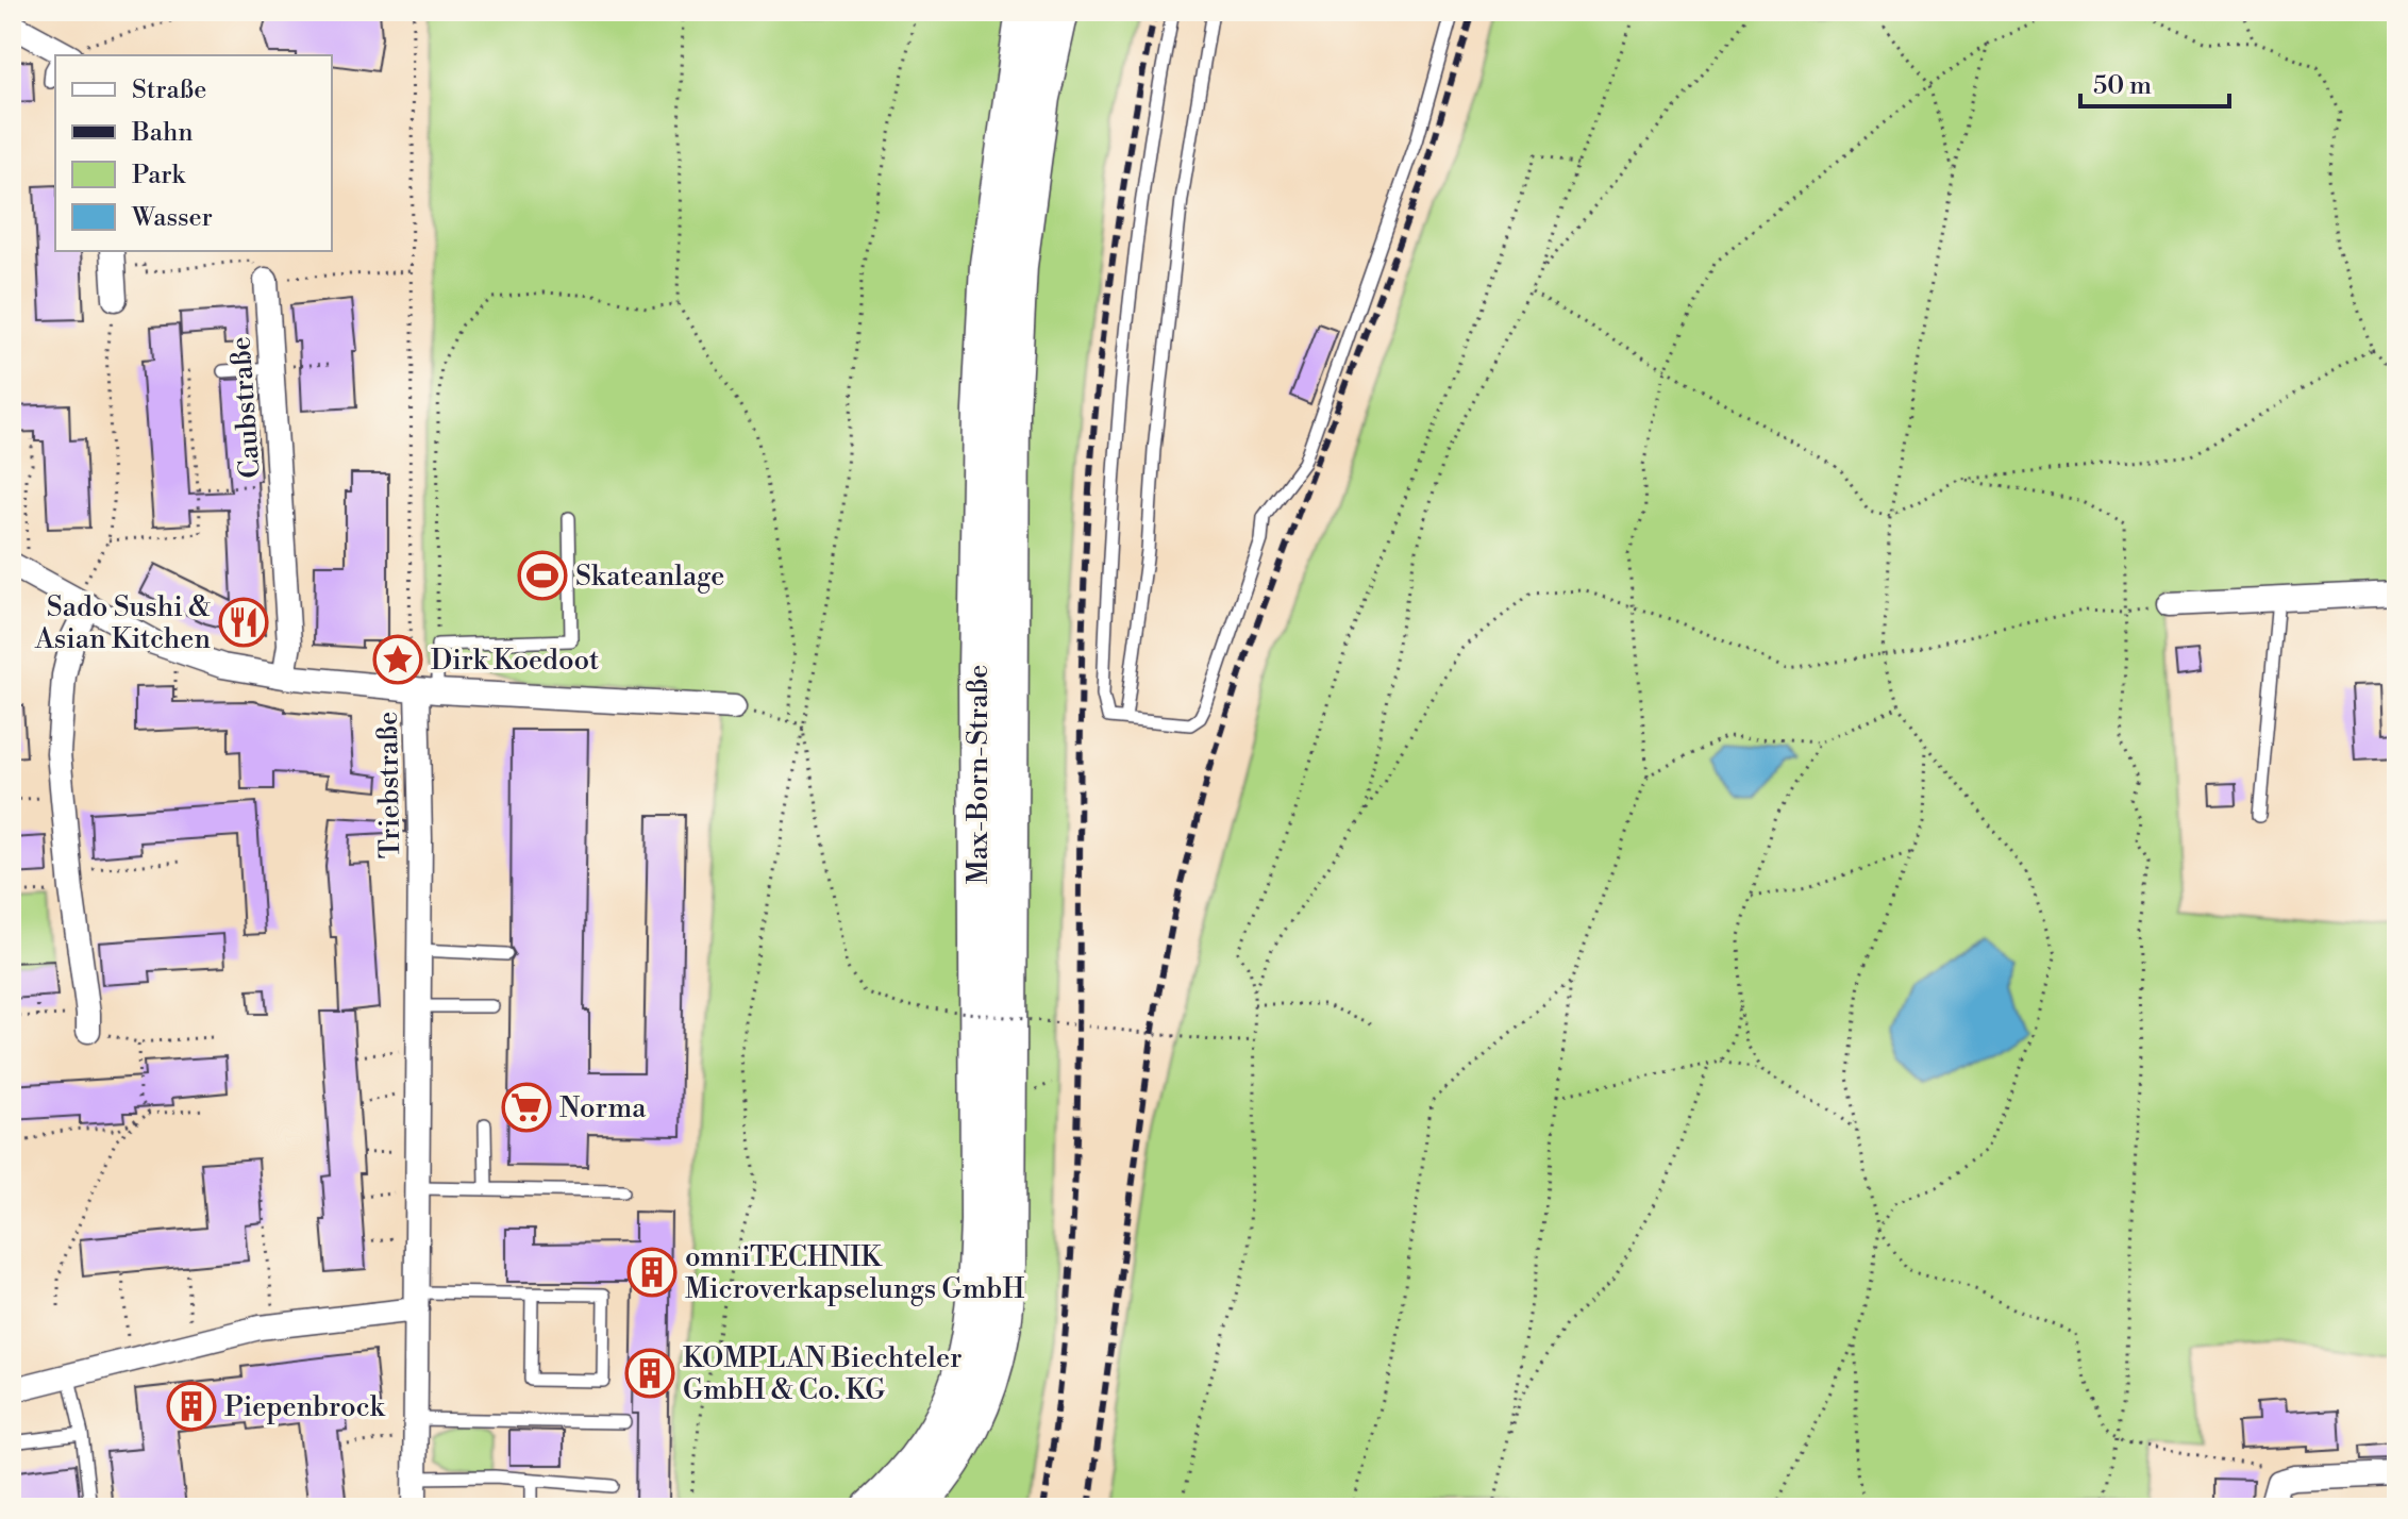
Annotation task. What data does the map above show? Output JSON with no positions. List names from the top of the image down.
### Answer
{
  "streets": {
    "main road": ["Max-Born-Straße"],
    "street": ["Caubstraße", "Triebstraße"]
  },
  "places": {
    "sports": ["Skateanlage"],
    "restaurant": ["Sado Sushi & Asian Kitchen"],
    "place": ["Dirk Koedoot"],
    "supermarket": ["Norma"],
    "building": ["omniTECHNIK Microverkapselungs GmbH", "KOMPLAN Biechteler GmbH & Co. KG", "Piepenbrock"]
  },
  "legend": [
    "Straße",
    "Bahn",
    "Park",
    "Wasser"
  ],
  "scale_bar": "50 m"
}
